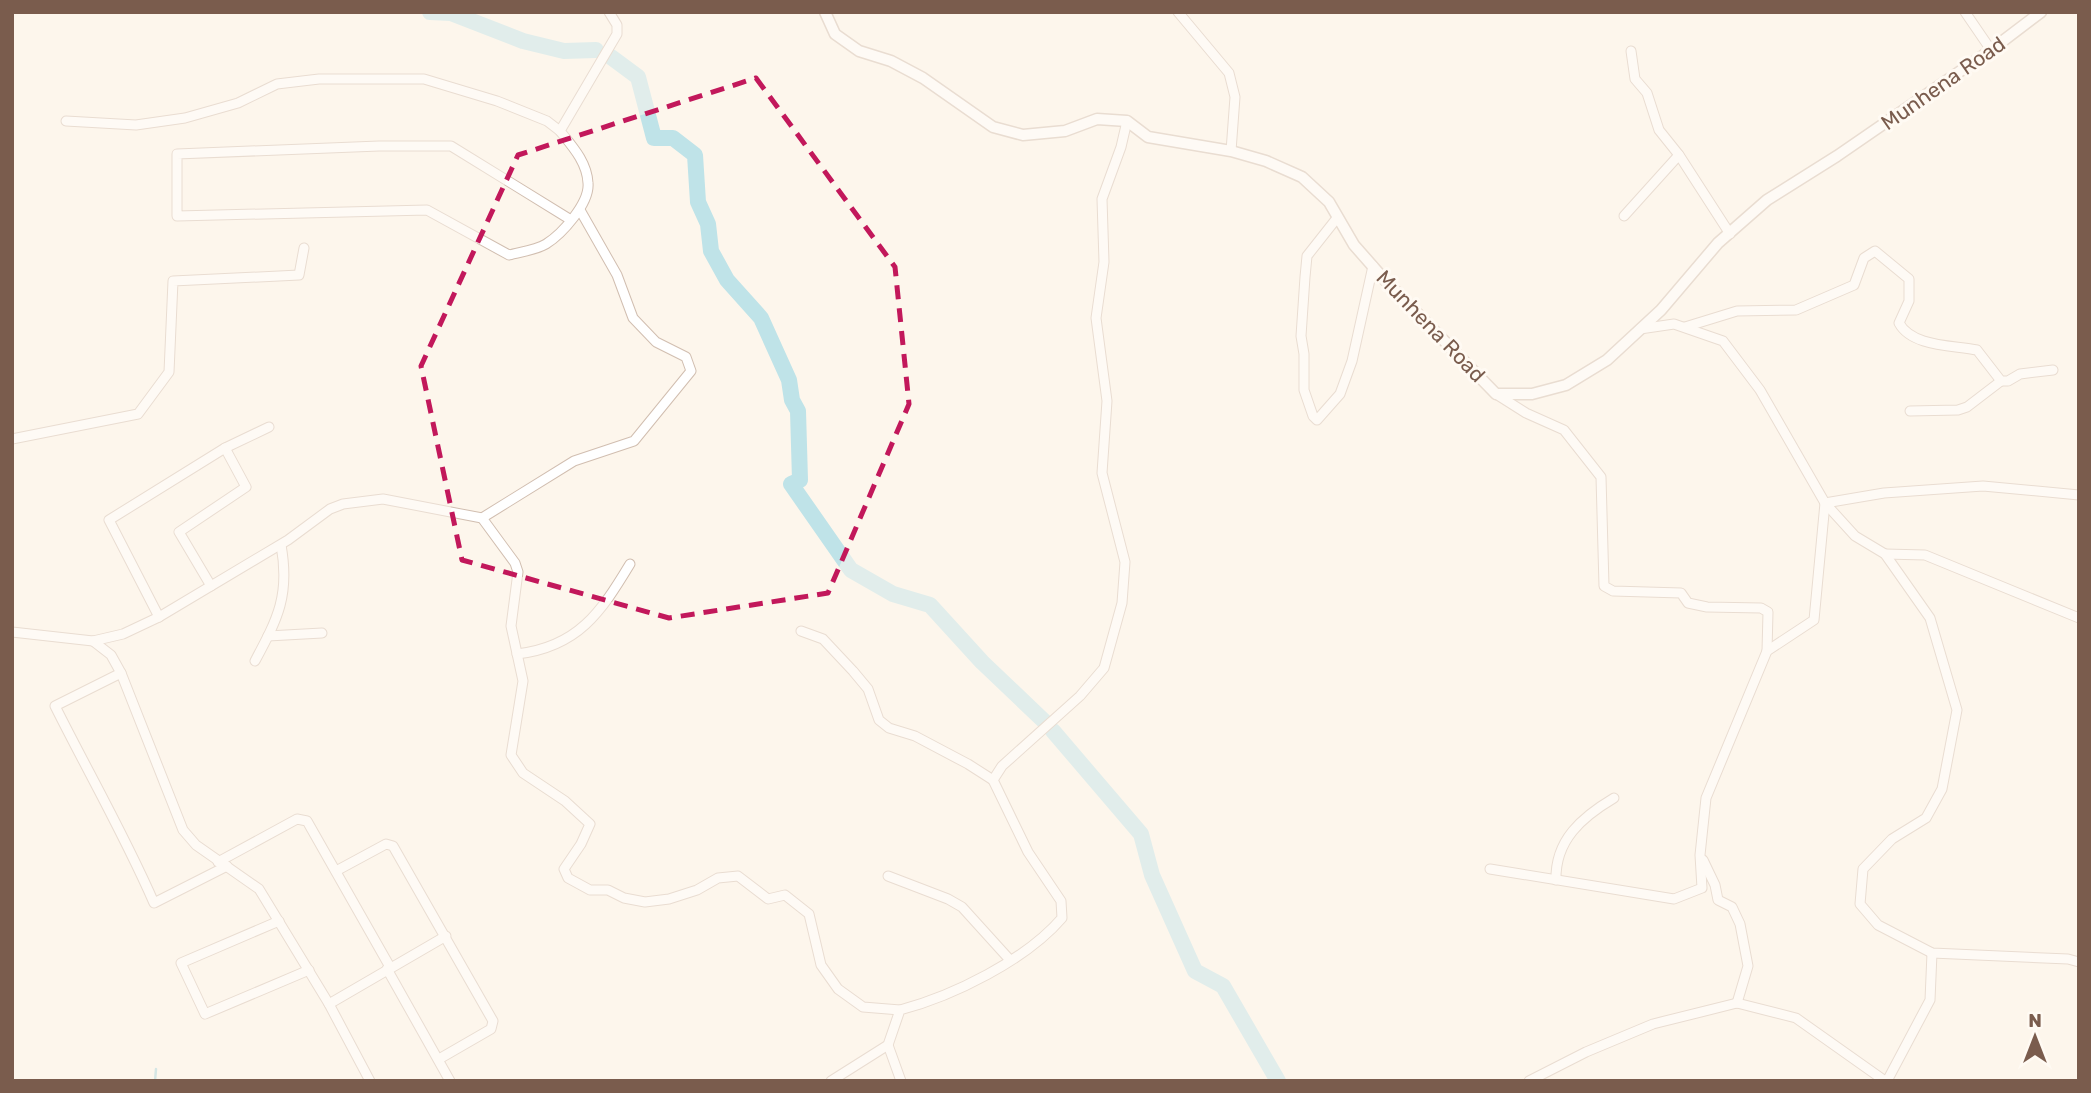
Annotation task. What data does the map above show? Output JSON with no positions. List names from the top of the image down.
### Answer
{
  "streets": {
    "street": ["Munhena Road"]
  },
  "north": "top"
}
